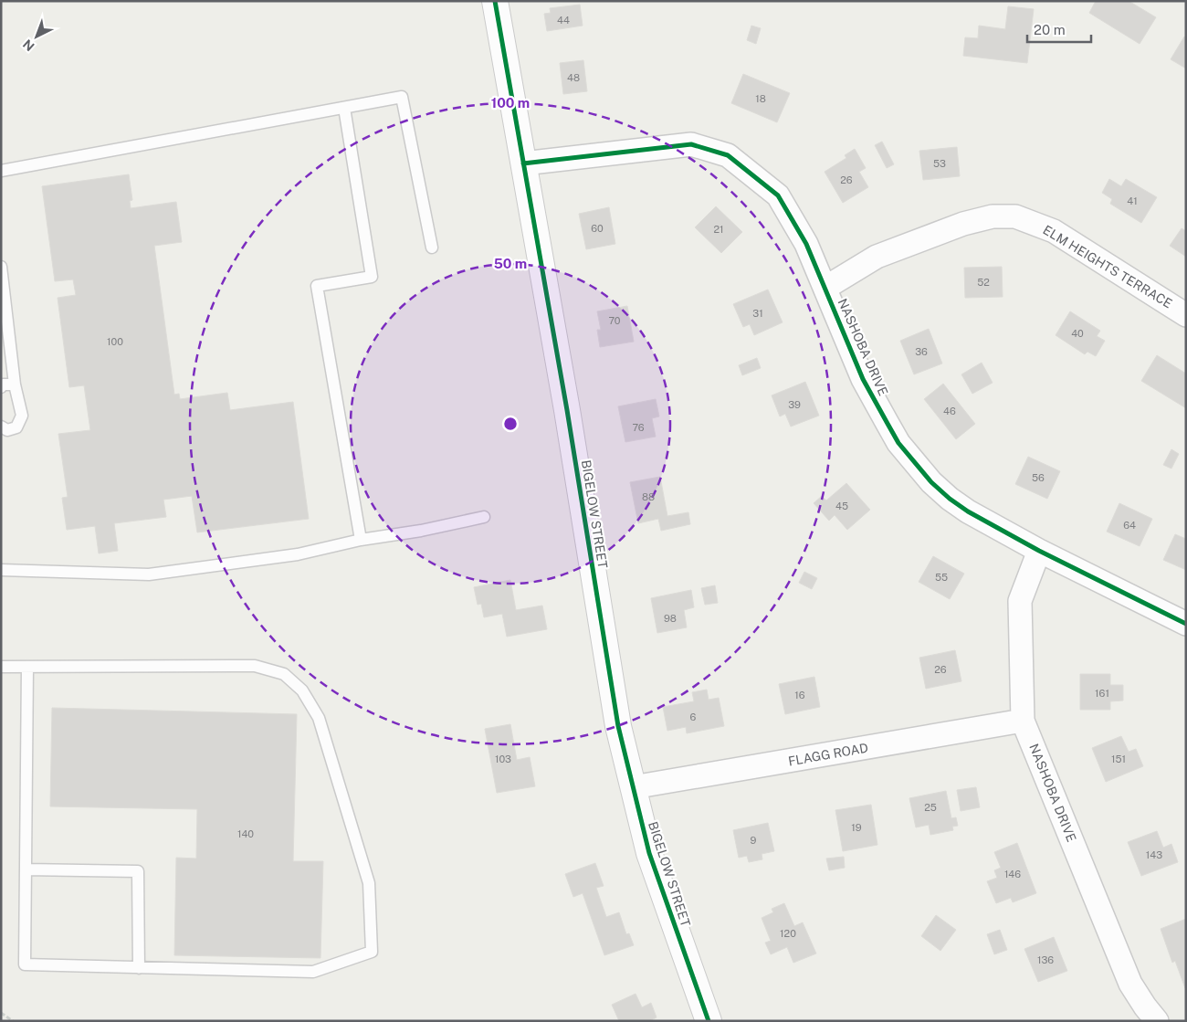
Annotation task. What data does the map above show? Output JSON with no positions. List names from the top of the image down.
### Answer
{
  "streets": {
    "street": [
      "ELM HEIGHTS TERRACE",
      "NASHOBA DRIVE",
      "BIGELOW STREET",
      "FLAGG ROAD"
    ]
  },
  "crossings": [
    ["ELM HEIGHTS TERRACE", "NASHOBA DRIVE"],
    ["NASHOBA DRIVE", "BIGELOW STREET"],
    ["NASHOBA DRIVE", "FLAGG ROAD"],
    ["BIGELOW STREET", "FLAGG ROAD"]
  ],
  "house_numbers": [
    "44",
    "48",
    "18",
    "53",
    "26",
    "41",
    "60",
    "21",
    "52",
    "31",
    "70",
    "40",
    "100",
    "36",
    "39",
    "46",
    "76",
    "56",
    "88",
    "45",
    "64",
    "55",
    "98",
    "26",
    "161",
    "16",
    "6",
    "103",
    "151",
    "25",
    "19",
    "140",
    "9",
    "143",
    "146",
    "120",
    "136"
  ],
  "scale_bar": "20 m",
  "north": "bottom left",
  "rings": ["100 m", "50 m"]
}
